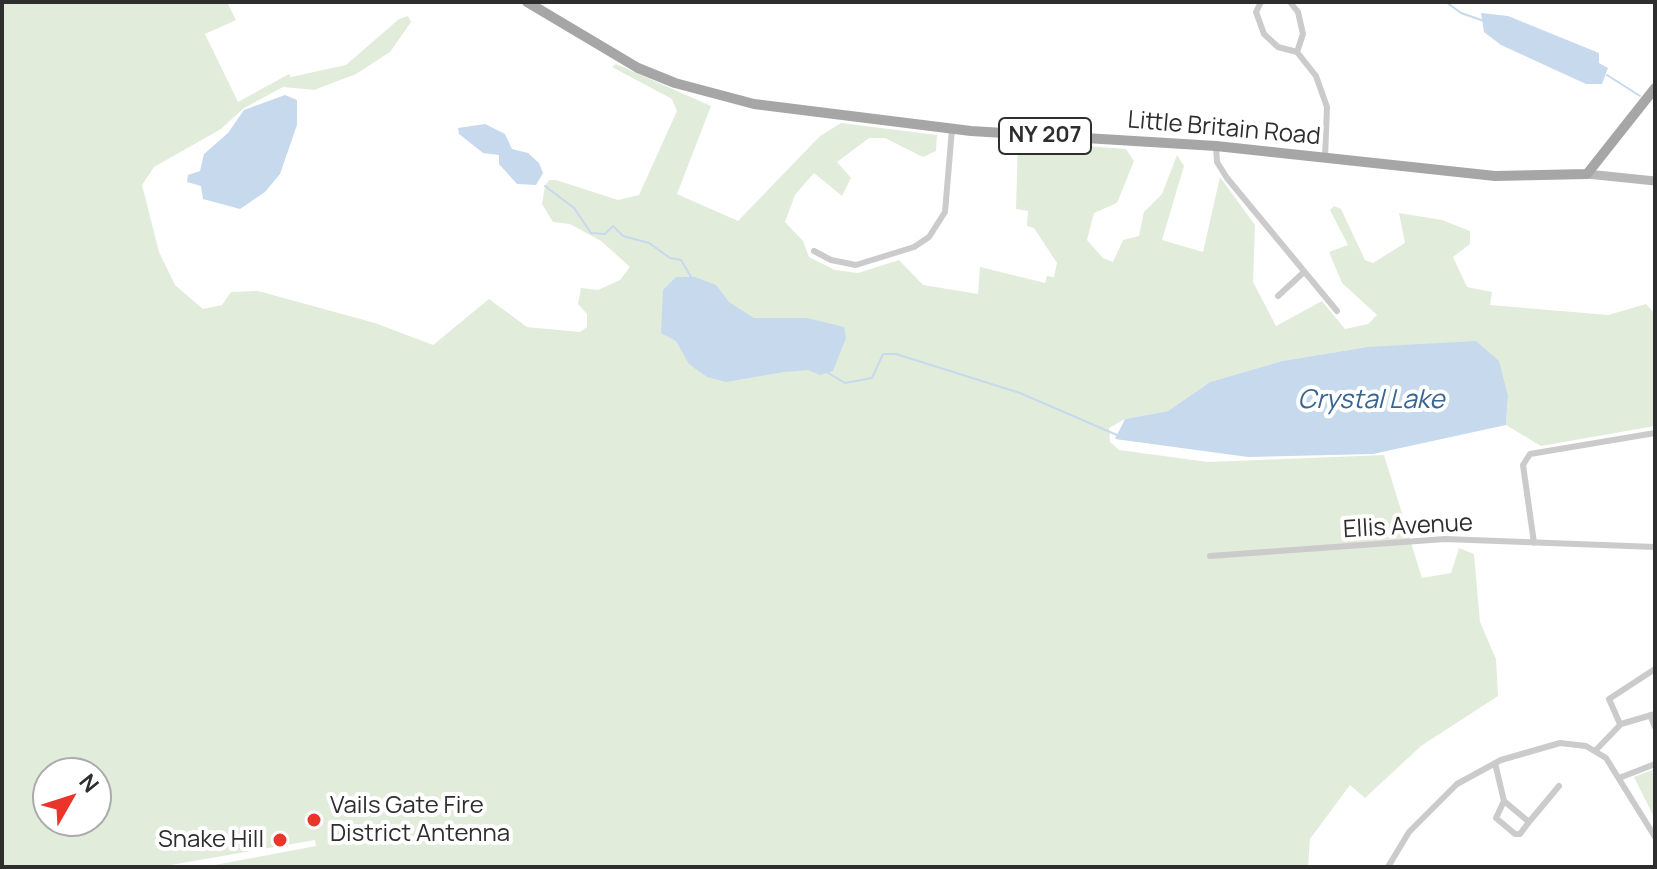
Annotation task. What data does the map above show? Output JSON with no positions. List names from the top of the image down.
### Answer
{
  "streets": {
    "main road": ["Little Britain Road", "NY 207"],
    "street": ["Ellis Avenue"]
  },
  "water": ["Crystal Lake"],
  "places": ["Vails Gate Fire District Antenna", "Snake Hill"],
  "north": "top right"
}
